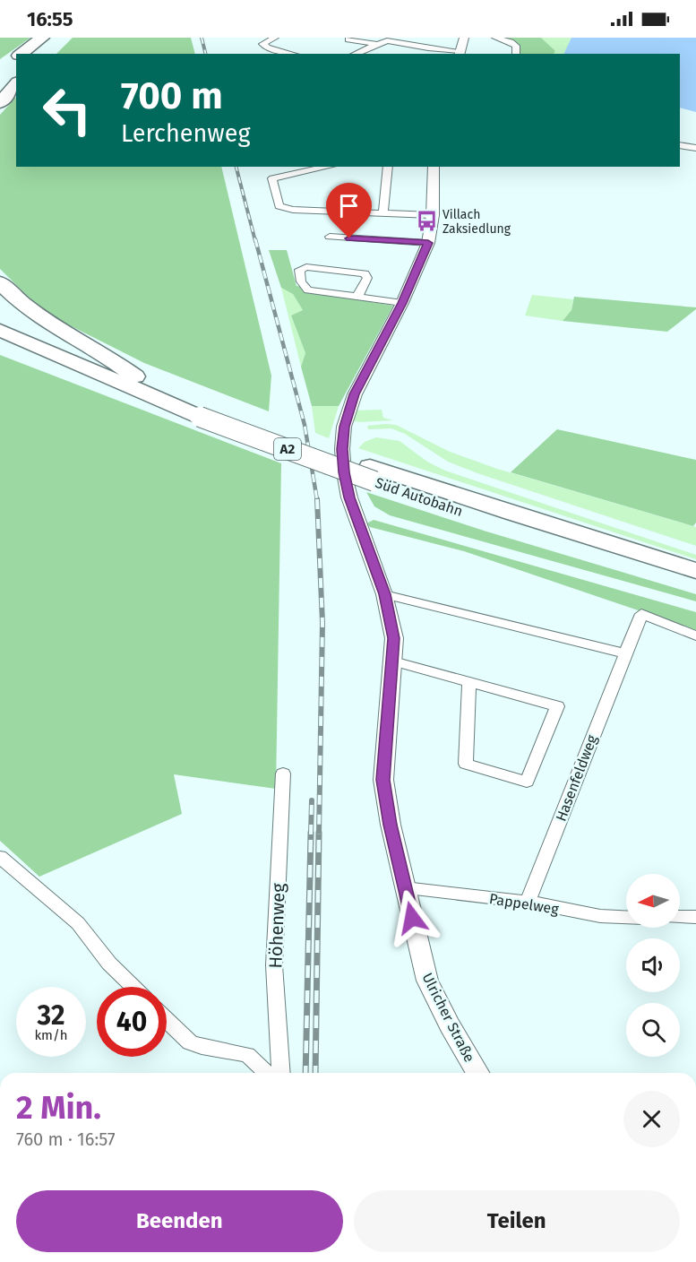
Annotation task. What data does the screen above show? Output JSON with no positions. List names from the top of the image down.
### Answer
{
  "streets": {
    "highway": ["A2", "Süd Autobahn"],
    "street": [
      "Hasenfeldweg",
      "Pappelweg",
      "Höhenweg",
      "Ulricher Straße"
    ]
  },
  "crossings": [
    ["Hasenfeldweg", "Pappelweg"],
    ["Pappelweg", "Ulricher Straße"]
  ],
  "places": {
    "bus stop": ["Villach Zaksiedlung"]
  },
  "north": "left",
  "page": {
    "status": "16:55",
    "turn": ["700 m", "Lerchenweg"],
    "speed": "32 km/h",
    "limit": "40",
    "heading": ["2 Min.", "760 m · 16:57"],
    "buttons": ["Beenden", "Teilen"]
  }
}
